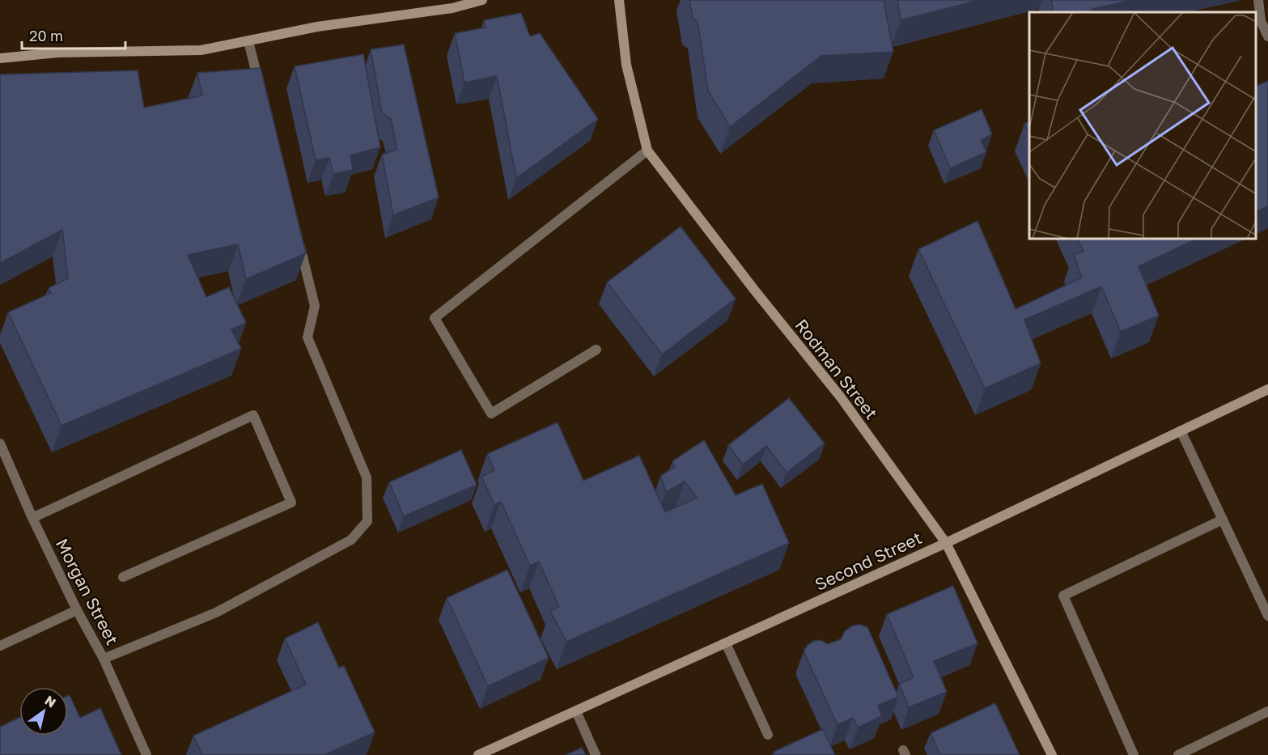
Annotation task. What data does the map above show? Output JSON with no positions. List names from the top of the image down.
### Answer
{
  "streets": {
    "main road": ["Rodman Street", "Second Street"],
    "street": ["Morgan Street"]
  },
  "crossings": [
    ["Rodman Street", "Second Street"]
  ],
  "scale_bar": "20 m",
  "north": "top right"
}
